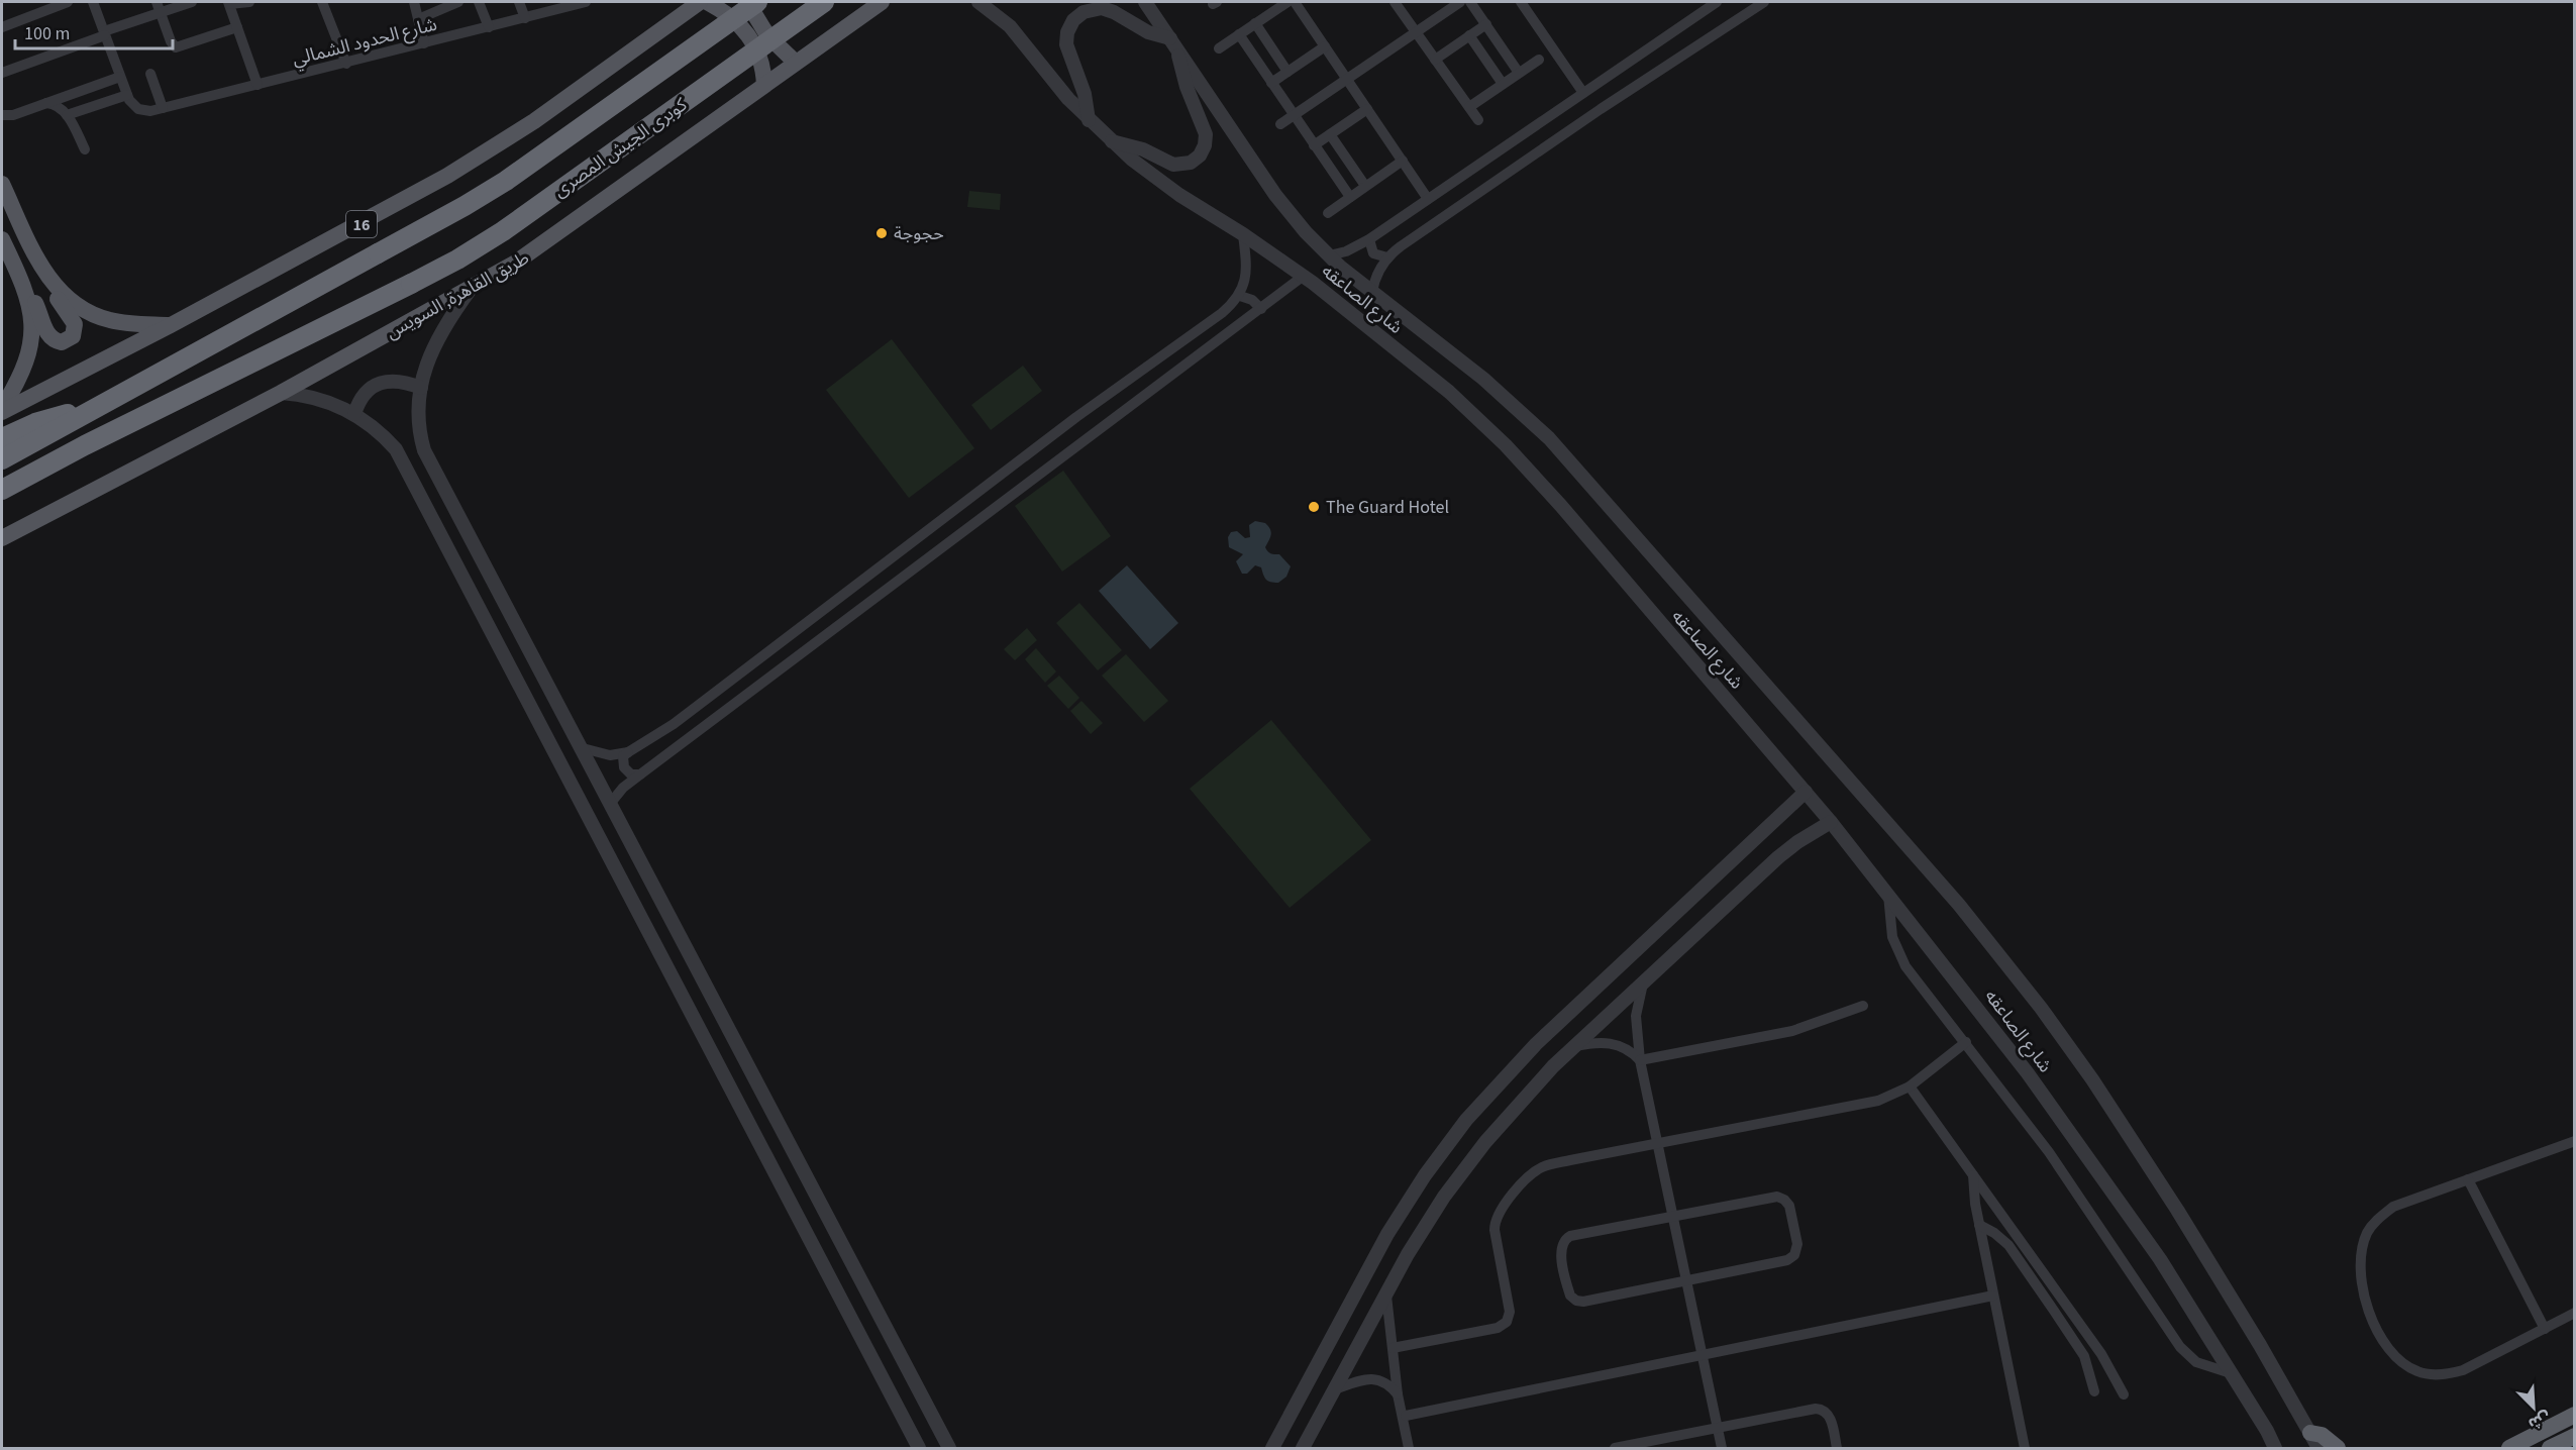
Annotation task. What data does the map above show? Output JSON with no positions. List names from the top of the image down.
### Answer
{
  "streets": {
    "highway": ["كوبرى الجيش المصرى", "16", "طريق القاهرة, السويس"],
    "street": ["شارع الحدود الشمالي", "شارع الصاعقه"]
  },
  "crossings": [
    ["كوبرى الجيش المصرى", "طريق القاهرة, السويس"]
  ],
  "places": ["حجوجة", "The Guard Hotel"],
  "scale_bar": "100 m",
  "north": "bottom right"
}
